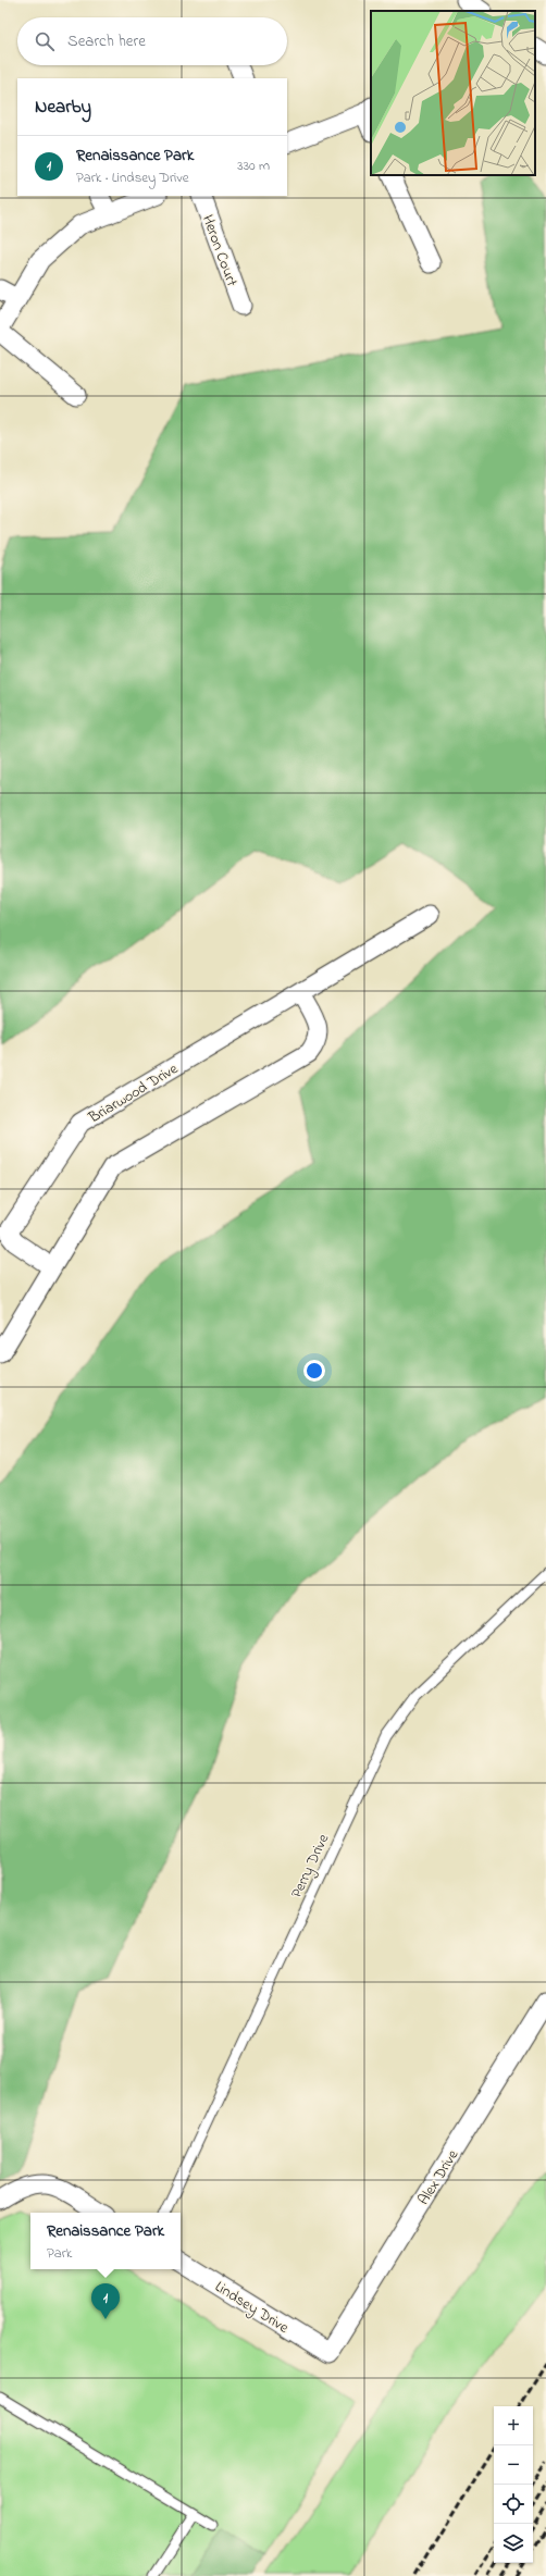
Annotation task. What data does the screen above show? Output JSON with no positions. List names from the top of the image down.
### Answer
{
  "streets": {
    "street": [
      "Heron Court",
      "Briarwood Drive",
      "Alex Drive",
      "Lindsey Drive"
    ],
    "lane": ["Perry Drive"]
  },
  "crossings": [
    ["Alex Drive", "Lindsey Drive"]
  ],
  "page": {
    "search": "Search here",
    "heading": "Nearby",
    "list": [
      {
        "mark": "1",
        "name": "Renaissance Park",
        "note": "Park · Lindsey Drive",
        "value": "330 m"
      }
    ],
    "popup": ["Renaissance Park", "Park"],
    "pins": "1",
    "map_buttons": ["+", "−"]
  }
}
